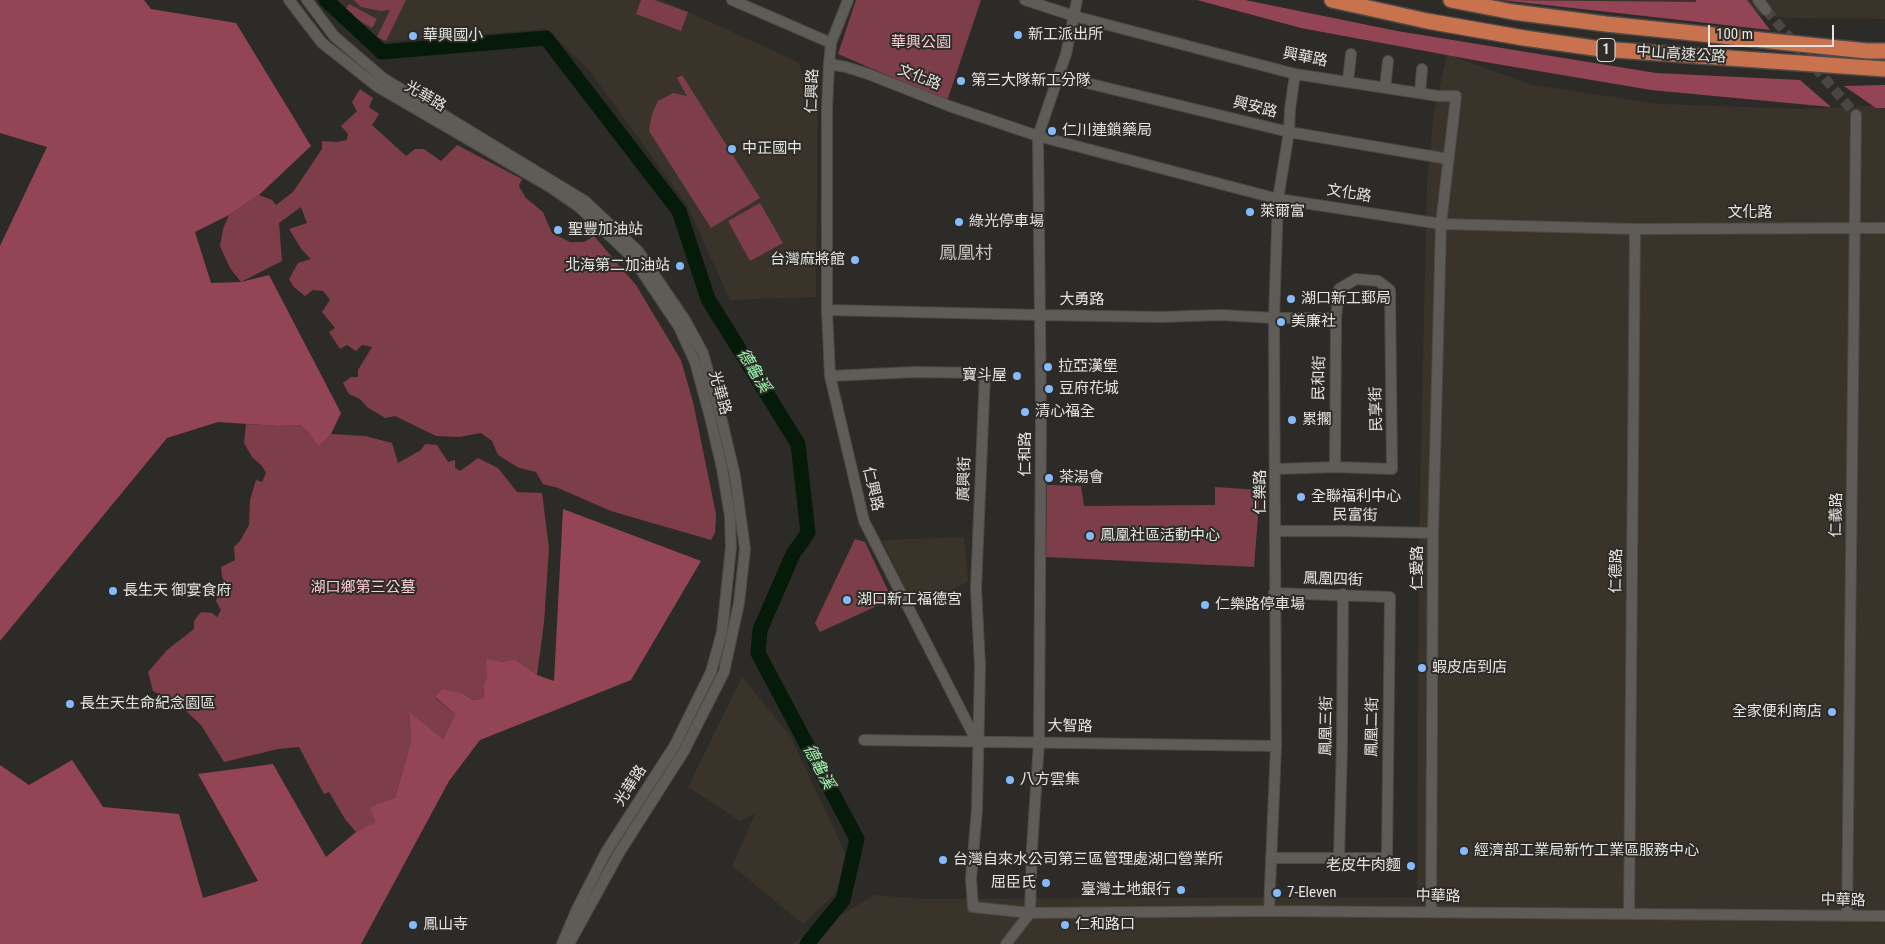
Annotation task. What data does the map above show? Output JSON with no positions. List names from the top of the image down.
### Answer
{
  "streets": {
    "highway": ["1", "中山高速公路"],
    "street": [
      "興華路",
      "文化路",
      "仁興路",
      "光華路",
      "興安路",
      "大勇路",
      "民和街",
      "民享街",
      "仁和路",
      "廣興街",
      "仁樂路",
      "仁義路",
      "民富街",
      "仁愛路",
      "仁德路",
      "鳳凰四街",
      "鳳凰三街",
      "大智路",
      "鳳凰二街",
      "中華路"
    ]
  },
  "crossings": [
    ["興華路", "文化路"],
    ["興華路", "興安路"],
    ["興華路", "仁和路"],
    ["興華路", "仁樂路"],
    ["興華路", "仁愛路"],
    ["文化路", "仁興路"],
    ["文化路", "仁和路"],
    ["文化路", "仁樂路"],
    ["文化路", "仁義路"],
    ["文化路", "仁愛路"],
    ["文化路", "仁德路"],
    ["仁興路", "大勇路"],
    ["仁興路", "仁和路"],
    ["仁興路", "廣興街"],
    ["仁興路", "大智路"],
    ["仁興路", "中華路"],
    ["興安路", "仁和路"],
    ["興安路", "仁樂路"],
    ["大勇路", "民和街"],
    ["大勇路", "仁和路"],
    ["大勇路", "仁樂路"],
    ["民和街", "民享街"],
    ["民享街", "仁樂路"],
    ["仁和路", "大智路"],
    ["仁和路", "中華路"],
    ["廣興街", "大智路"],
    ["仁樂路", "民富街"],
    ["仁樂路", "鳳凰四街"],
    ["仁樂路", "大智路"],
    ["仁樂路", "中華路"],
    ["仁義路", "中華路"],
    ["民富街", "仁愛路"],
    ["仁愛路", "中華路"],
    ["仁德路", "中華路"],
    ["鳳凰四街", "鳳凰三街"],
    ["鳳凰四街", "鳳凰二街"],
    ["鳳凰三街", "鳳凰二街"]
  ],
  "districts": ["鳳凰村"],
  "water": ["德龜溪"],
  "parks": ["華興公園", "湖口鄉第三公墓"],
  "places": [
    "新工派出所",
    "華興國小",
    "第三大隊新工分隊",
    "仁川連鎖藥局",
    "中正國中",
    "萊爾富",
    "綠光停車場",
    "聖豐加油站",
    "台灣麻將館",
    "北海第二加油站",
    "湖口新工郵局",
    "美廉社",
    "拉亞漢堡",
    "寶斗屋",
    "豆府花城",
    "清心福全",
    "累擱",
    "茶湯會",
    "全聯福利中心",
    "鳳凰社區活動中心",
    "長生天 御宴食府",
    "湖口新工福德宮",
    "仁樂路停車場",
    "蝦皮店到店",
    "長生天生命紀念園區",
    "全家便利商店",
    "八方雲集",
    "經濟部工業局新竹工業區服務中心",
    "台灣自來水公司第三區管理處湖口營業所",
    "老皮牛肉麵",
    "屈臣氏",
    "臺灣土地銀行",
    "7-Eleven",
    "鳳山寺",
    "仁和路口"
  ],
  "scale_bar": "100 m"
}
